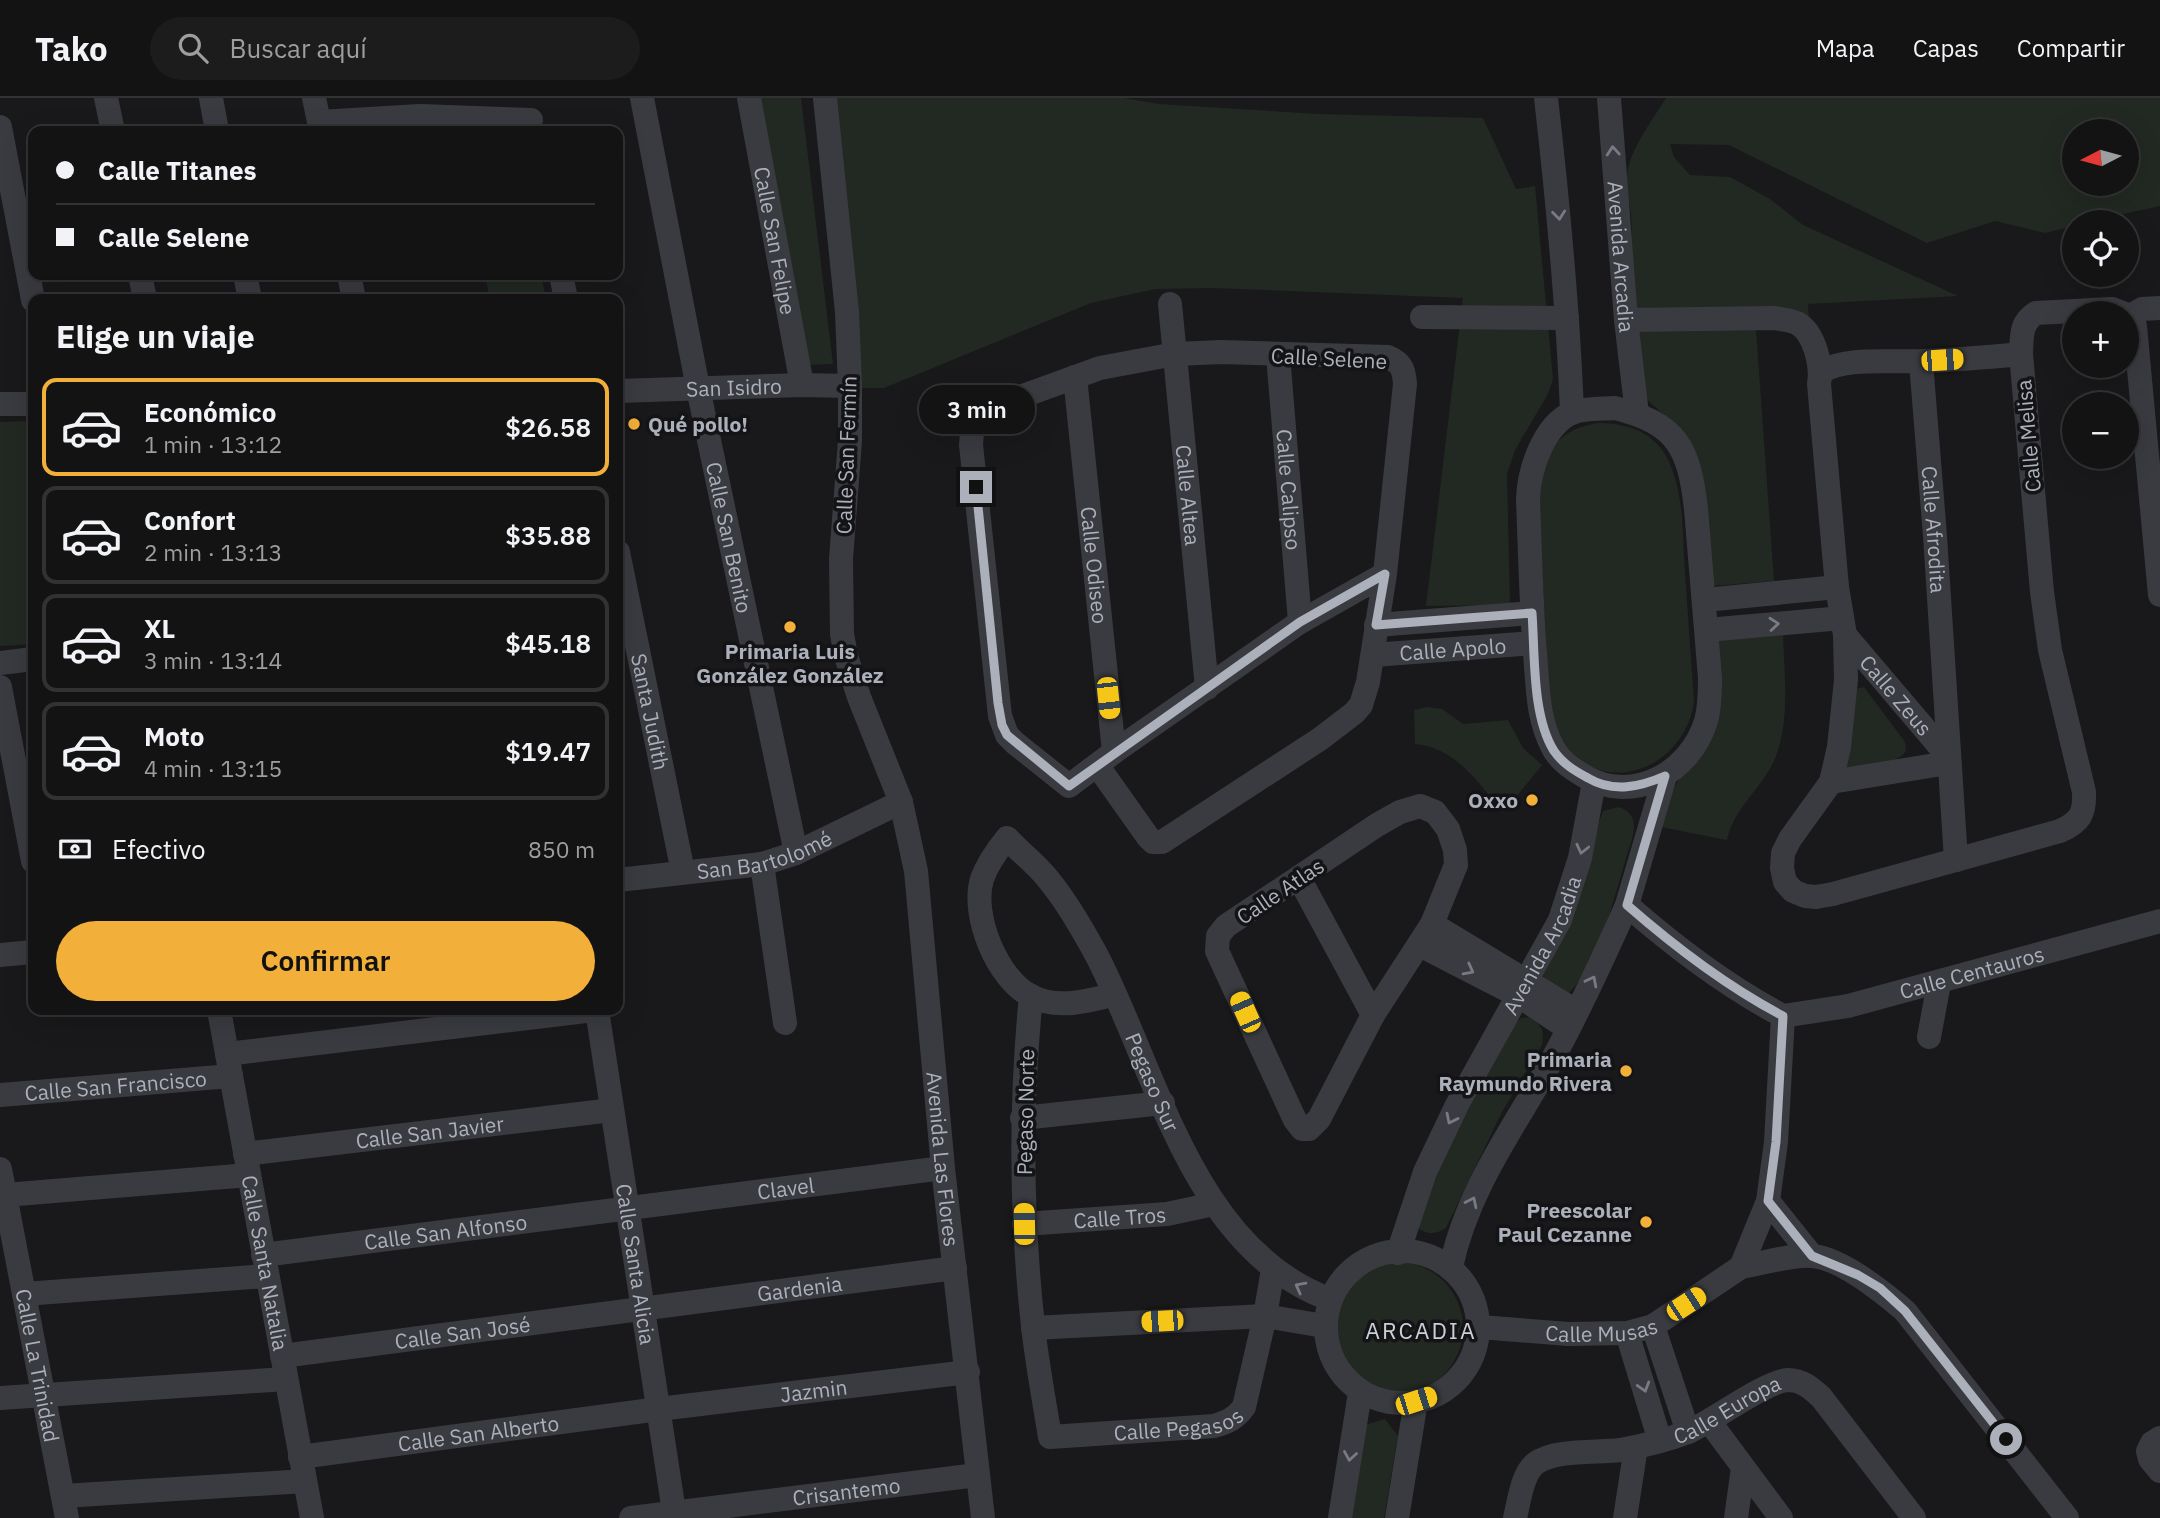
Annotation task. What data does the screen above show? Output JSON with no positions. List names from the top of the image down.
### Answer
{
  "streets": {
    "street": [
      "Calle San Felipe",
      "Avenida Arcadia",
      "Calle Selene",
      "San Isidro",
      "Calle Melisa",
      "Calle San Fermín",
      "Calle Calipso",
      "Calle Altea",
      "Calle Afrodita",
      "Calle San Benito",
      "Calle Odiseo",
      "Calle Apolo",
      "Calle Zeus",
      "Santa Judith",
      "San Bartolomé",
      "Calle Atlas",
      "Calle Centauros",
      "Pegaso Sur",
      "Calle San Francisco",
      "Pegaso Norte",
      "Calle San Javier",
      "Avenida Las Flores",
      "Clavel",
      "Calle Tros",
      "Calle San Alfonso",
      "Calle Santa Natalia",
      "Calle Santa Alicia",
      "Gardenia",
      "Calle Musas",
      "Calle San José",
      "Calle La Trinidad",
      "Jazmin",
      "Calle Europa",
      "Calle Pegasos",
      "Calle San Alberto",
      "Crisantemo"
    ]
  },
  "crossings": [
    ["Calle San Felipe", "San Isidro"],
    ["Avenida Arcadia", "Pegaso Sur"],
    ["Avenida Arcadia", "Calle Musas"],
    ["Calle Selene", "Calle Calipso"],
    ["Calle Selene", "Calle Altea"],
    ["Calle Selene", "Calle Odiseo"],
    ["Calle Selene", "Calle Apolo"],
    ["San Isidro", "Calle San Fermín"],
    ["San Isidro", "Calle San Benito"],
    ["Calle Melisa", "Calle Afrodita"],
    ["Calle Melisa", "Calle Zeus"],
    ["Calle San Fermín", "San Bartolomé"],
    ["Calle San Fermín", "Avenida Las Flores"],
    ["Calle Afrodita", "Calle Zeus"],
    ["Calle San Benito", "San Bartolomé"],
    ["Santa Judith", "San Bartolomé"],
    ["San Bartolomé", "Avenida Las Flores"],
    ["Pegaso Sur", "Pegaso Norte"],
    ["Pegaso Sur", "Calle Tros"],
    ["Pegaso Sur", "Calle Musas"],
    ["Pegaso Sur", "Calle Pegasos"],
    ["Calle San Francisco", "Calle Santa Natalia"],
    ["Pegaso Norte", "Calle Tros"],
    ["Pegaso Norte", "Calle Pegasos"],
    ["Calle San Javier", "Calle Santa Natalia"],
    ["Calle San Javier", "Calle Santa Alicia"],
    ["Calle San Javier", "Calle La Trinidad"],
    ["Avenida Las Flores", "Clavel"],
    ["Avenida Las Flores", "Gardenia"],
    ["Avenida Las Flores", "Jazmin"],
    ["Avenida Las Flores", "Crisantemo"],
    ["Clavel", "Calle San Alfonso"],
    ["Clavel", "Calle Santa Alicia"],
    ["Calle San Alfonso", "Calle Santa Natalia"],
    ["Calle San Alfonso", "Calle Santa Alicia"],
    ["Calle San Alfonso", "Calle La Trinidad"],
    ["Calle Santa Natalia", "Calle San José"],
    ["Calle Santa Natalia", "Calle San Alberto"],
    ["Calle Santa Alicia", "Gardenia"],
    ["Calle Santa Alicia", "Calle San José"],
    ["Calle Santa Alicia", "Jazmin"],
    ["Calle Santa Alicia", "Calle San Alberto"],
    ["Calle Santa Alicia", "Crisantemo"],
    ["Gardenia", "Calle San José"],
    ["Calle San José", "Calle La Trinidad"],
    ["Calle La Trinidad", "Calle San Alberto"],
    ["Jazmin", "Calle San Alberto"]
  ],
  "districts": ["ARCADIA"],
  "places": [
    "Qué pollo!",
    "Primaria Luis González González",
    "Oxxo",
    "Primaria Raymundo Rivera",
    "Preescolar Paul Cezanne"
  ],
  "north": "left",
  "page": {
    "header": "Tako",
    "search": "Buscar aquí",
    "nav": ["Mapa", "Capas", "Compartir"],
    "map_buttons": ["+", "−"],
    "banner": ["Calle Titanes", "Calle Selene"],
    "heading": "Elige un viaje",
    "list": [
      {
        "name": "Económico",
        "note": "1 min · 13:12",
        "value": "$26.58"
      },
      {
        "name": "Confort",
        "note": "2 min · 13:13",
        "value": "$35.88"
      },
      {
        "name": "XL",
        "note": "3 min · 13:14",
        "value": "$45.18"
      },
      {
        "name": "Moto",
        "note": "4 min · 13:15",
        "value": "$19.47"
      }
    ],
    "bubble": "3 min",
    "pay": ["Efectivo", "850 m"],
    "buttons": "Confirmar"
  }
}
